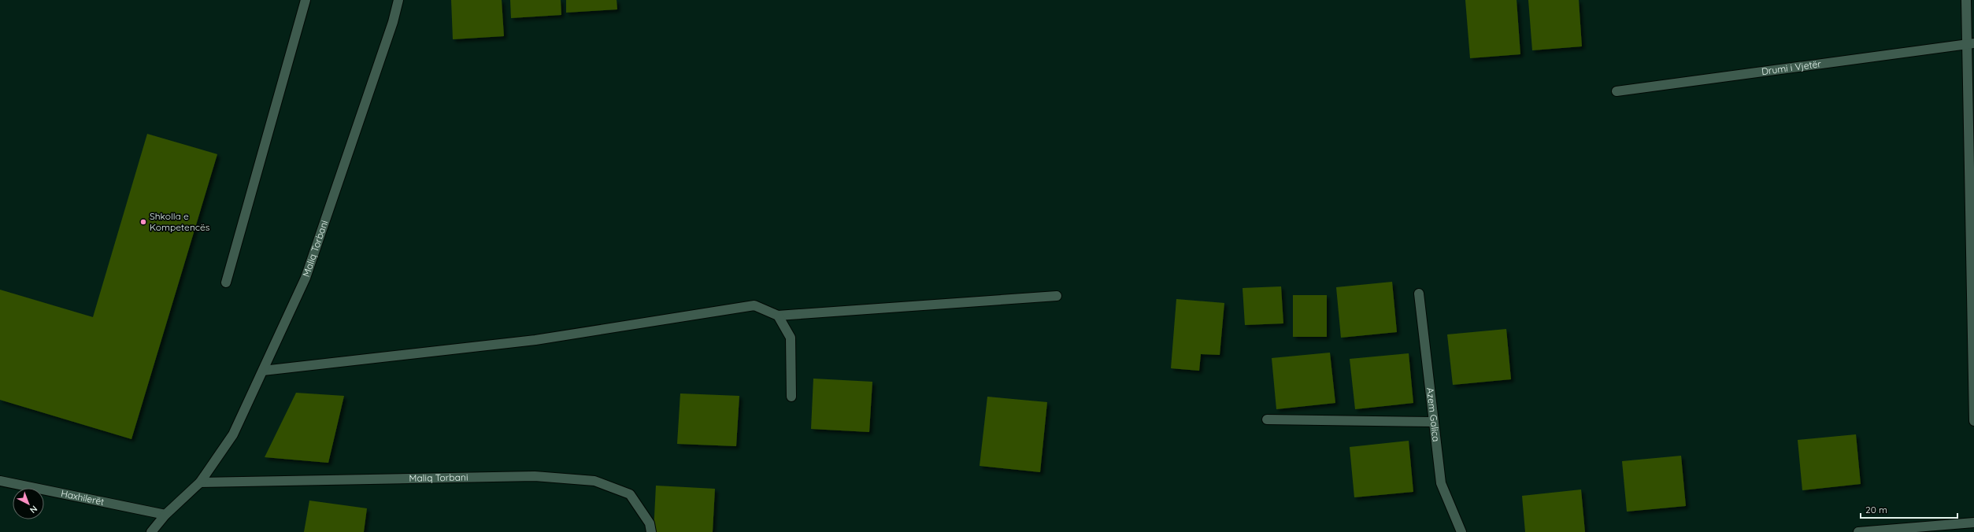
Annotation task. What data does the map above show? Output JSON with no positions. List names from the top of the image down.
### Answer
{
  "streets": {
    "street": [
      "Drumi i Vjetër",
      "Maliq Torbani",
      "Azem Galica",
      "Haxhilerët"
    ]
  },
  "crossings": [
    ["Maliq Torbani", "Haxhilerët"]
  ],
  "places": ["Shkolla e Kompetencës"],
  "scale_bar": "20 m",
  "north": "bottom right"
}
